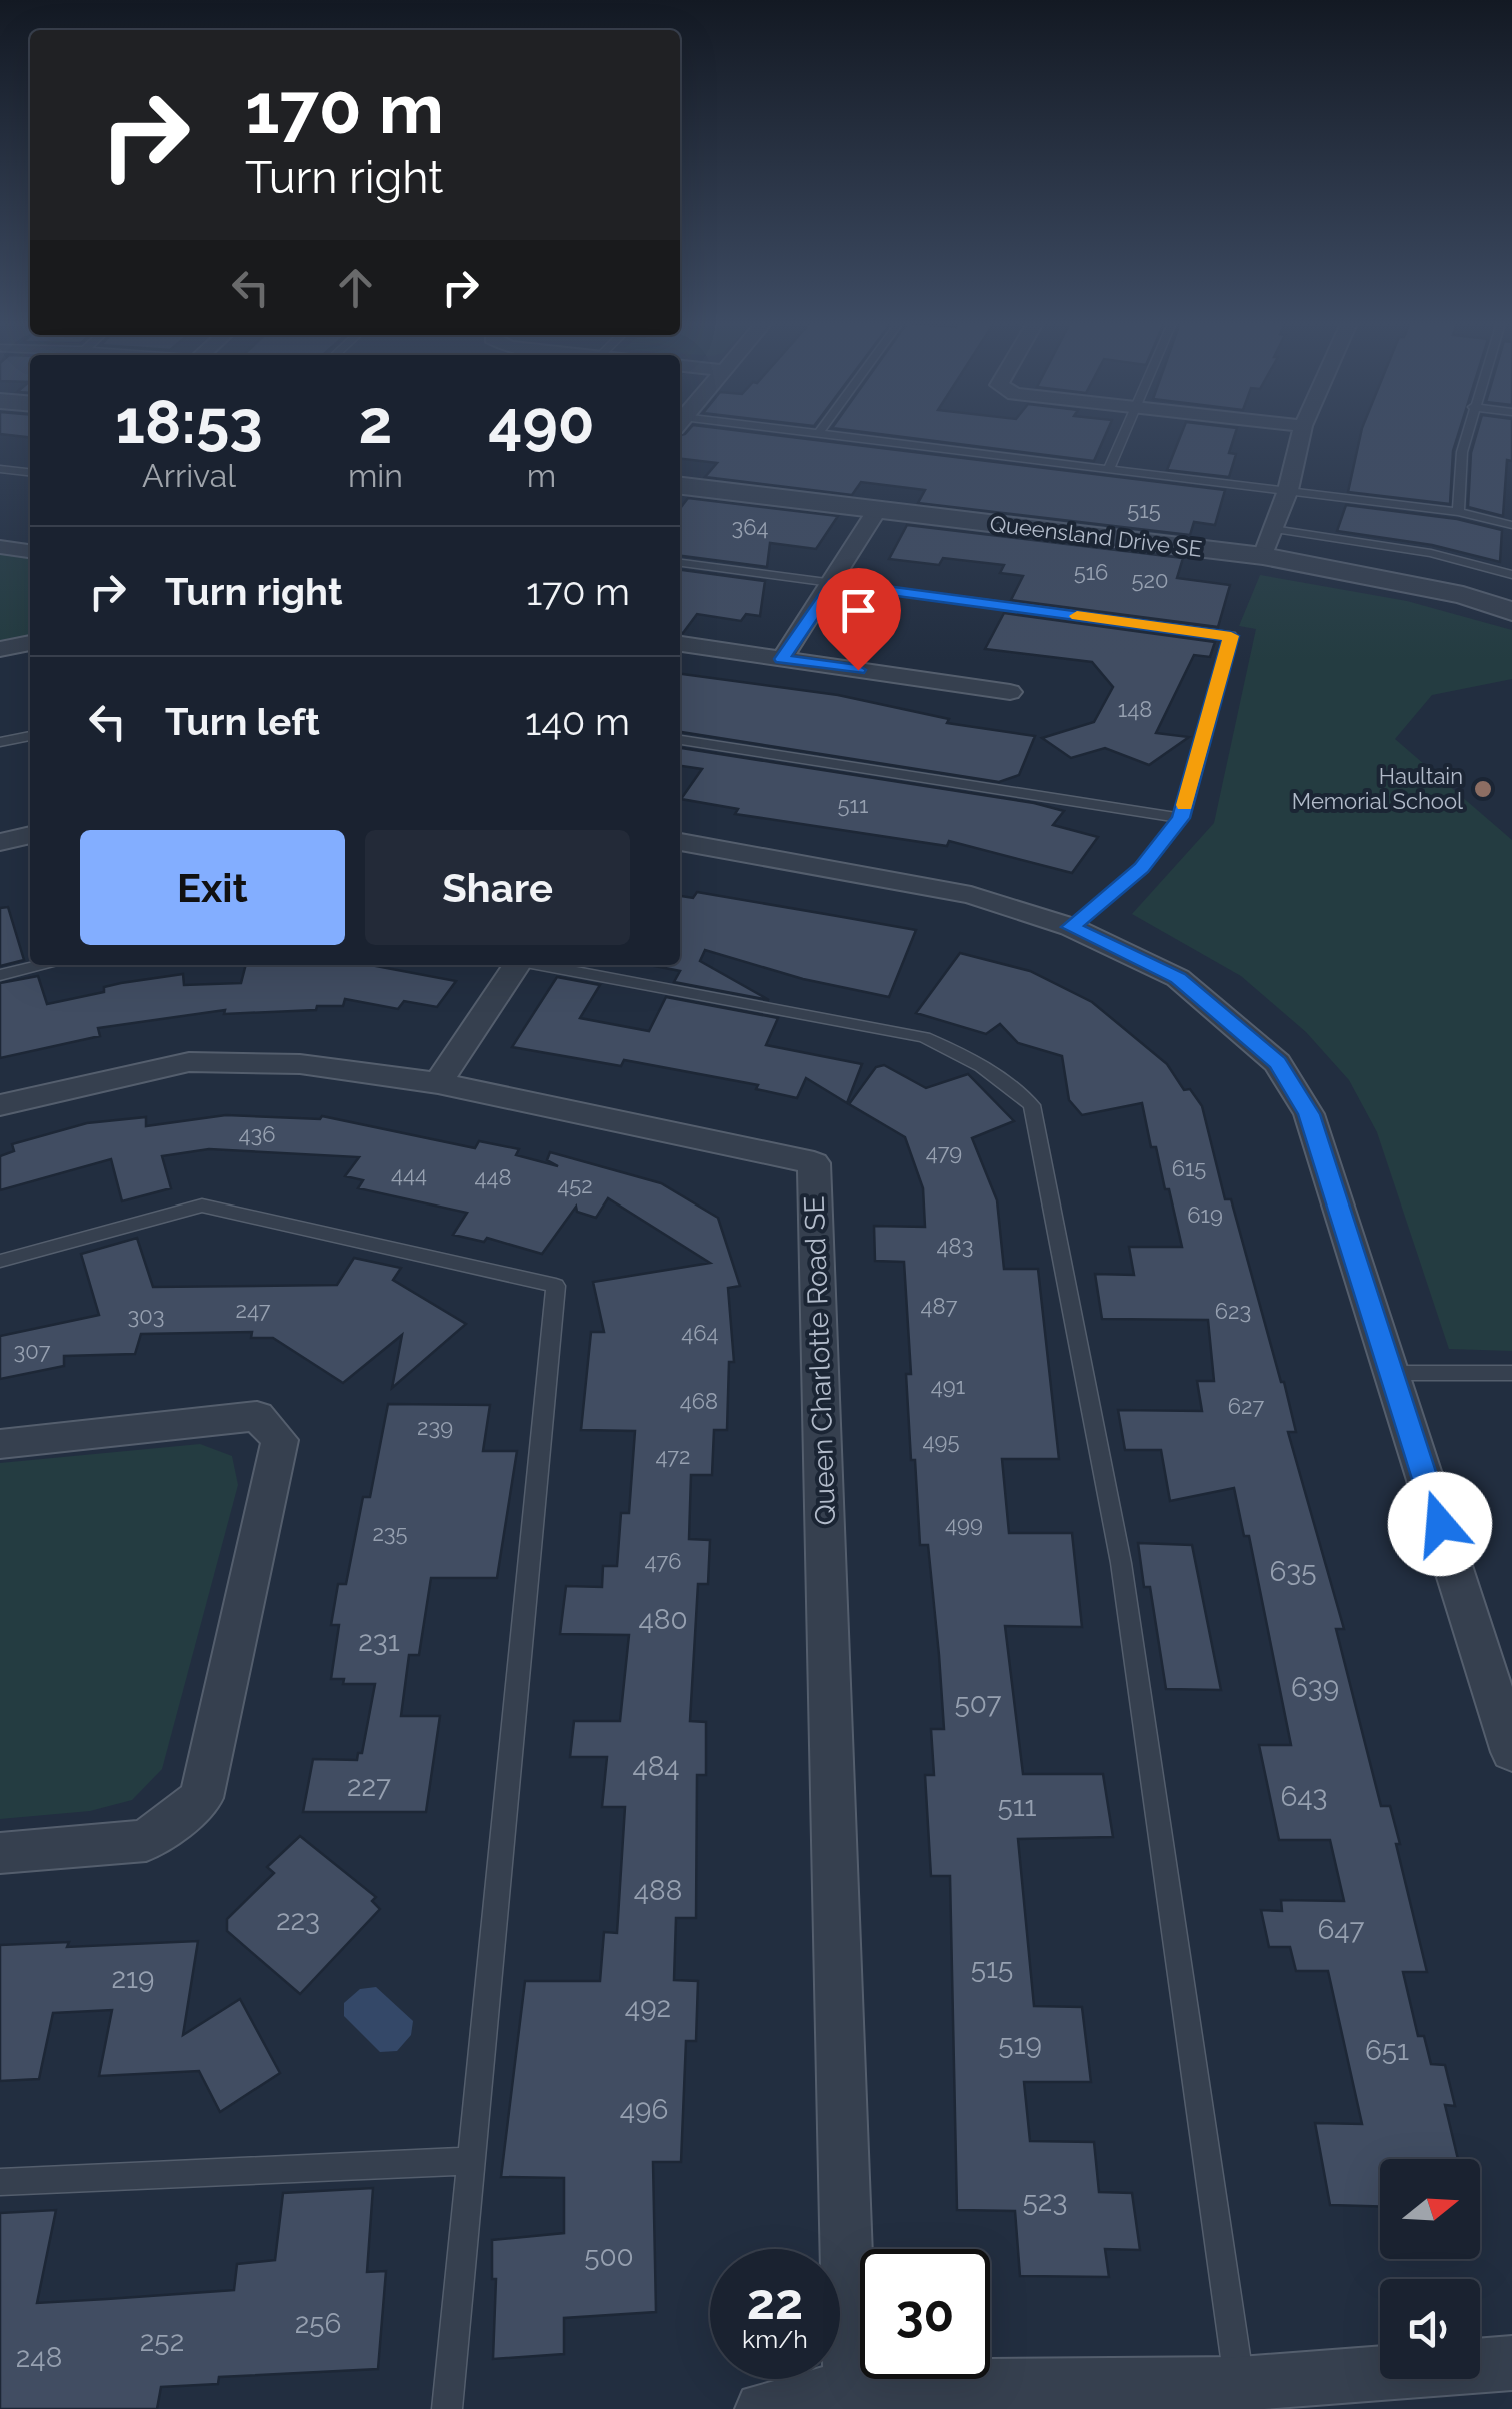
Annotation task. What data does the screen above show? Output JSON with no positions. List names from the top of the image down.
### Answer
{
  "streets": {
    "street": ["Queensland Drive SE", "Queen Charlotte Road SE"]
  },
  "places": ["Haultain Memorial School"],
  "house_numbers": [
    "515",
    "364",
    "516",
    "520",
    "148",
    "511",
    "436",
    "479",
    "615",
    "444",
    "448",
    "452",
    "619",
    "483",
    "487",
    "247",
    "623",
    "303",
    "464",
    "307",
    "491",
    "468",
    "627",
    "239",
    "495",
    "472",
    "499",
    "235",
    "476",
    "635",
    "480",
    "231",
    "639",
    "507",
    "484",
    "227",
    "643",
    "511",
    "488",
    "223",
    "647",
    "515",
    "219",
    "492",
    "519",
    "651",
    "496",
    "523",
    "500",
    "256",
    "252",
    "248"
  ],
  "north": "right",
  "page": {
    "turn": ["170 m", "Turn right"],
    "eta": [
      "18:53",
      "Arrival",
      "2",
      "min",
      "490",
      "m"
    ],
    "list": [
      {
        "name": "Turn right",
        "value": "170 m"
      },
      {
        "name": "Turn left",
        "value": "140 m"
      }
    ],
    "buttons": ["Exit", "Share"],
    "speed": "22 km/h",
    "limit": "30"
  }
}
